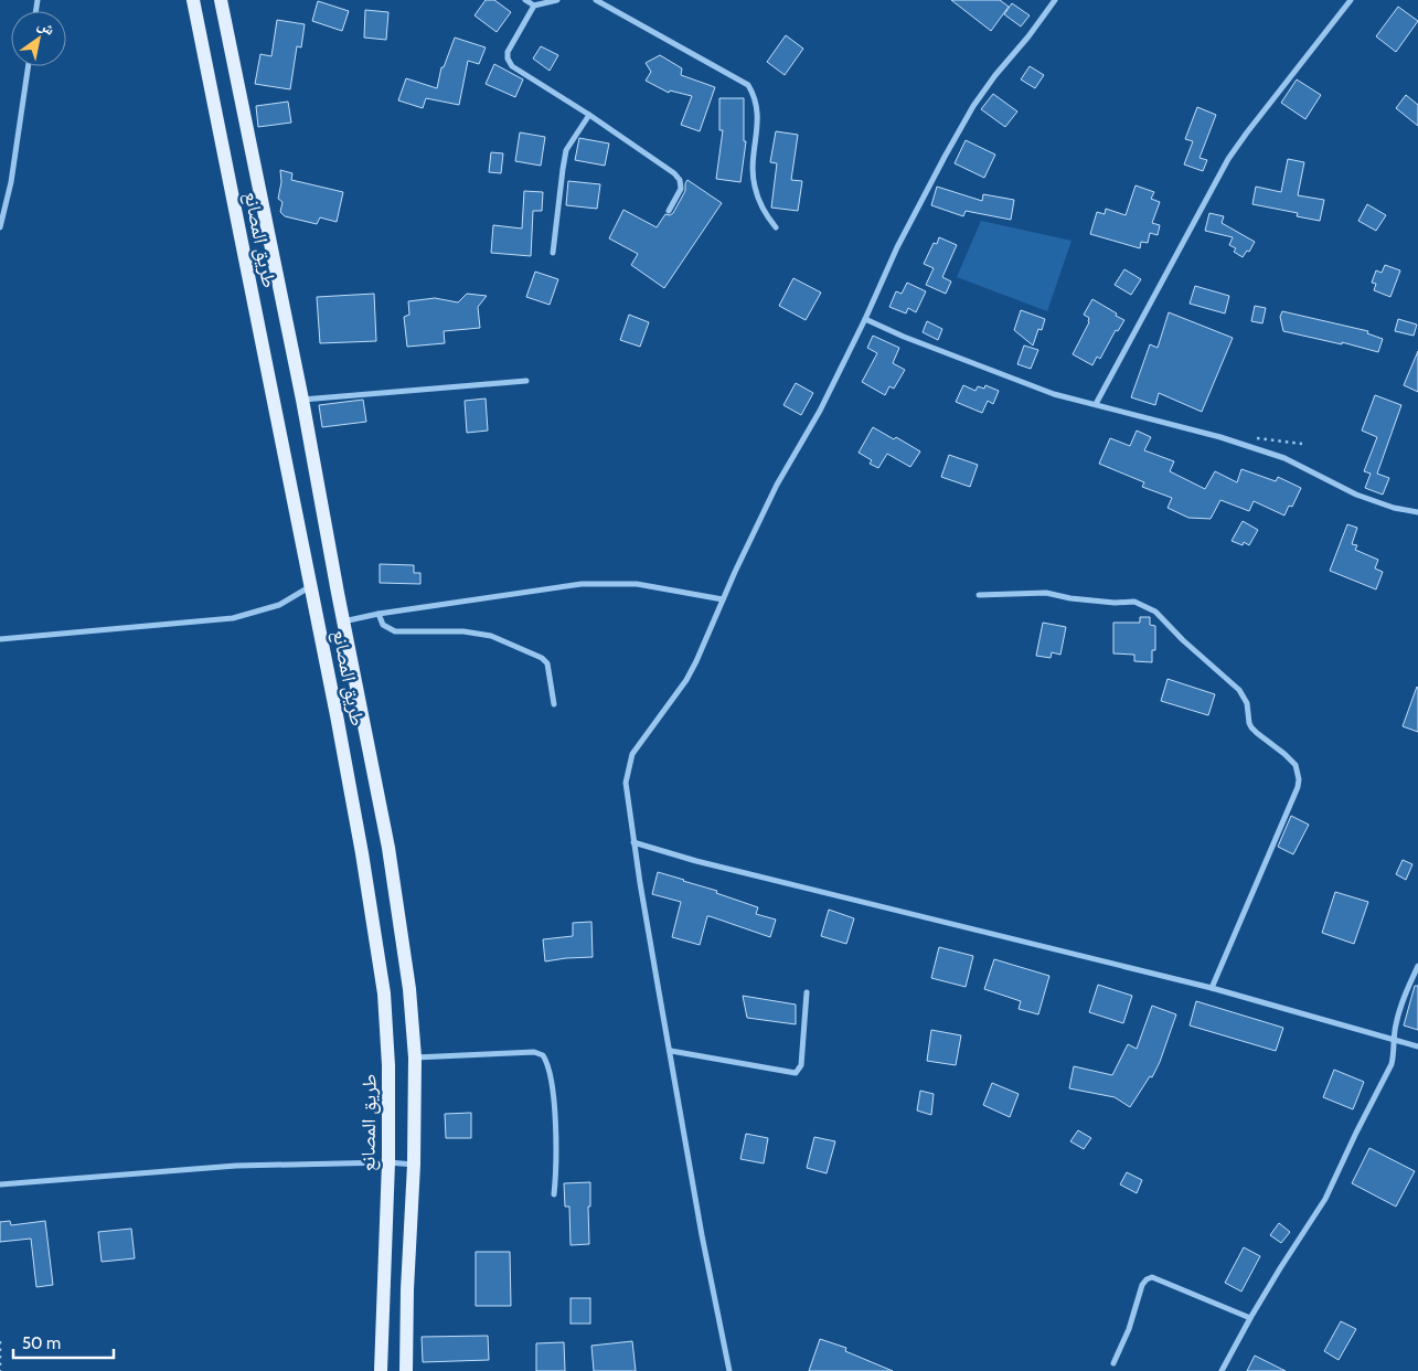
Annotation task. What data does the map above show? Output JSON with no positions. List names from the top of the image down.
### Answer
{
  "streets": {
    "main road": ["طريق المصانع"]
  },
  "scale_bar": "50 m",
  "north": "top right"
}
